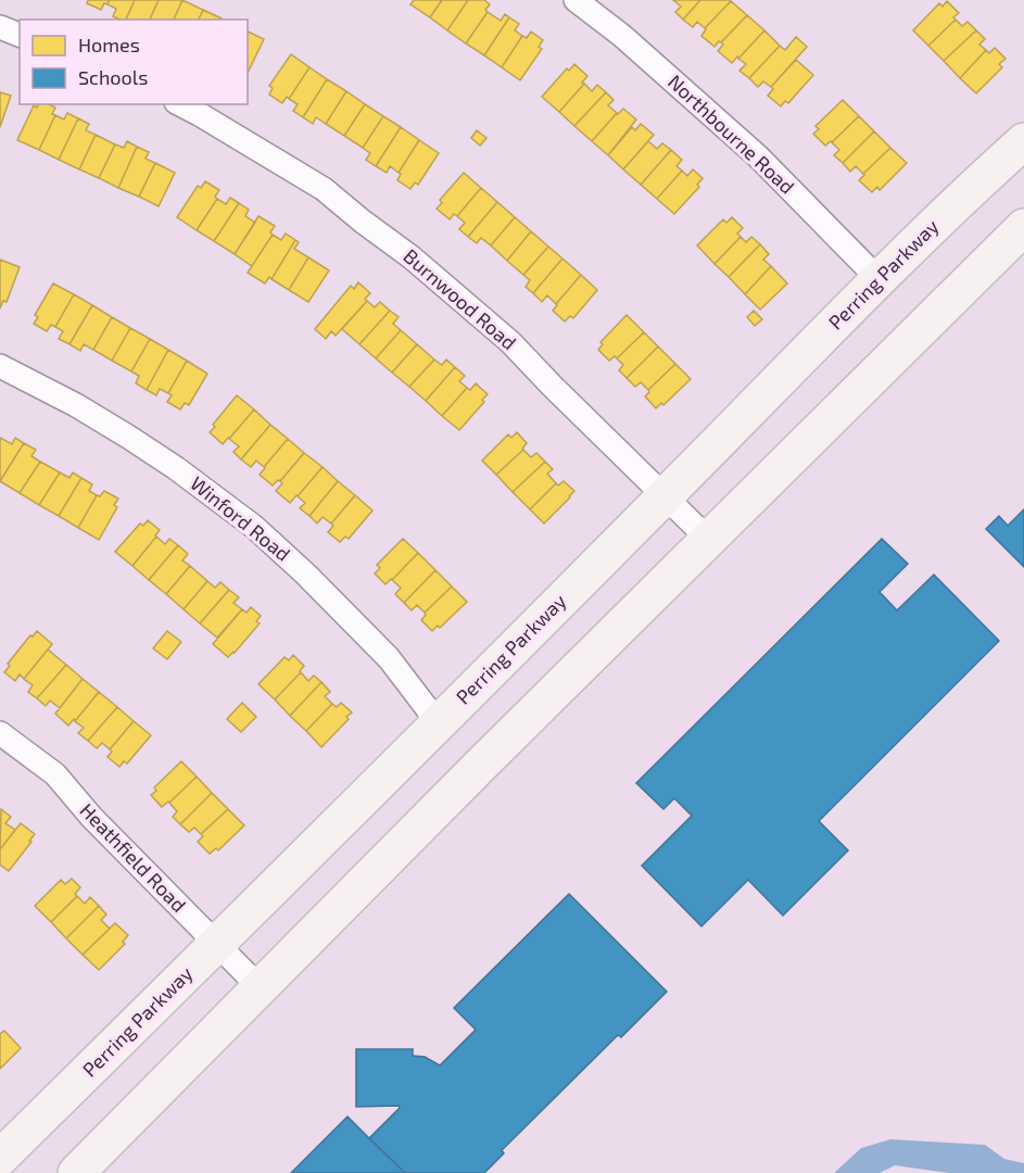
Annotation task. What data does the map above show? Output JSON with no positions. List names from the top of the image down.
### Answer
{
  "streets": {
    "main road": ["Perring Parkway"],
    "street": [
      "Northbourne Road",
      "Burnwood Road",
      "Winford Road",
      "Heathfield Road"
    ]
  },
  "crossings": [
    ["Northbourne Road", "Perring Parkway"],
    ["Perring Parkway", "Burnwood Road"],
    ["Perring Parkway", "Winford Road"],
    ["Perring Parkway", "Heathfield Road"]
  ],
  "legend": ["Homes", "Schools"]
}
